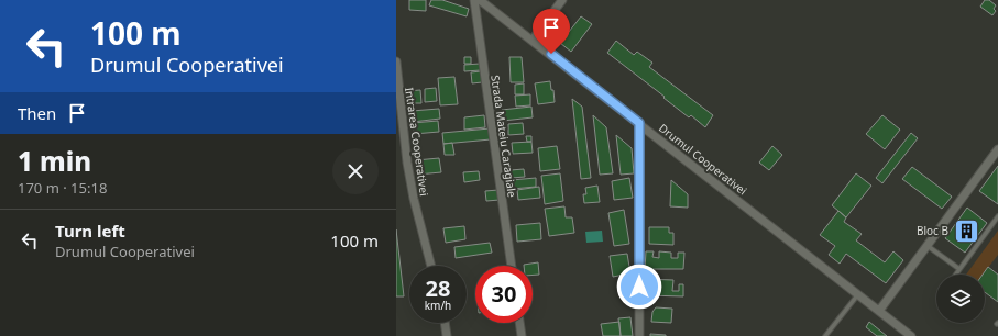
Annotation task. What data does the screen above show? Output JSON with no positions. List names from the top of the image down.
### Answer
{
  "streets": {
    "street": ["Strada Mateiu Caragiale", "Intrarea Cooperativei", "Drumul Cooperativei"]
  },
  "places": {
    "building": ["Bloc B"]
  },
  "page": {
    "turn": ["100 m", "Drumul Cooperativei"],
    "then": "Then",
    "heading": ["1 min", "170 m · 15:18"],
    "list": [
      {
        "name": "Turn left",
        "note": "Drumul Cooperativei",
        "value": "100 m"
      }
    ],
    "speed": "28 km/h",
    "limit": "30"
  }
}
